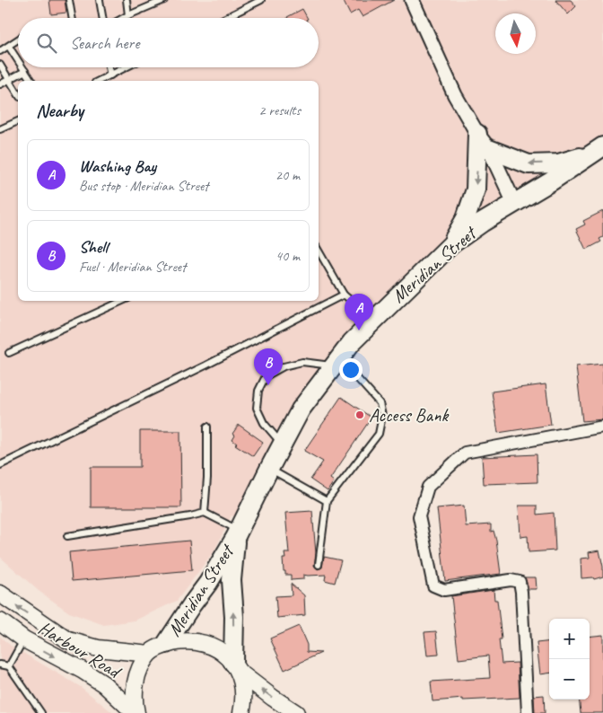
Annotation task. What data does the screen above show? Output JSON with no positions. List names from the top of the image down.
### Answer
{
  "streets": {
    "main road": ["Meridian Street", "Harbour Road"]
  },
  "places": ["Access Bank"],
  "north": "bottom",
  "page": {
    "search": "Search here",
    "heading": ["Nearby", "2 results"],
    "list": [
      {
        "mark": "A",
        "name": "Washing Bay",
        "note": "Bus stop · Meridian Street",
        "value": "20 m"
      },
      {
        "mark": "B",
        "name": "Shell",
        "note": "Fuel · Meridian Street",
        "value": "40 m"
      }
    ],
    "pins": ["A", "B"],
    "map_buttons": ["+", "−"]
  }
}
